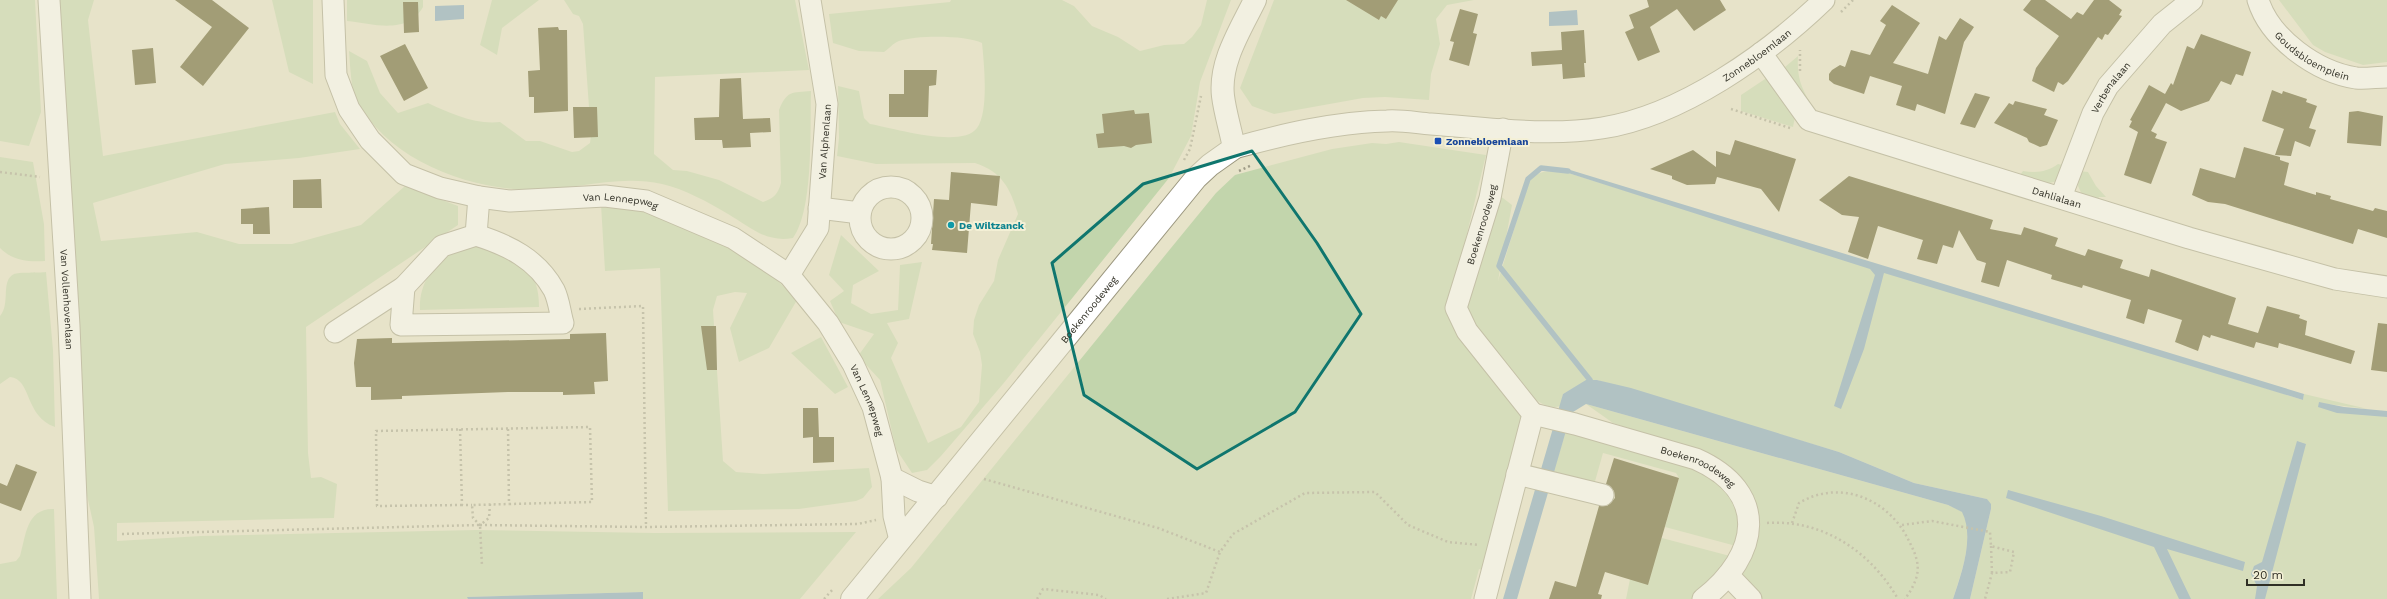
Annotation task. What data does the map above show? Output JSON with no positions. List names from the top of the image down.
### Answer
{
  "streets": {
    "main road": ["Boekenroodeweg"],
    "street": [
      "Goudsbloemplein",
      "Zonnebloemlaan",
      "Verbenalaan",
      "Van Alphenlaan",
      "Dahlialaan",
      "Van Lennepweg",
      "Van Vollenhovenlaan"
    ]
  },
  "crossings": [
    ["Zonnebloemlaan", "Boekenroodeweg"],
    ["Verbenalaan", "Dahlialaan"],
    ["Van Alphenlaan", "Van Lennepweg"],
    ["Van Lennepweg", "Boekenroodeweg"]
  ],
  "places": {
    "transit": ["Zonnebloemlaan"],
    "other": ["De Wiltzanck"]
  },
  "scale_bar": "20 m"
}
